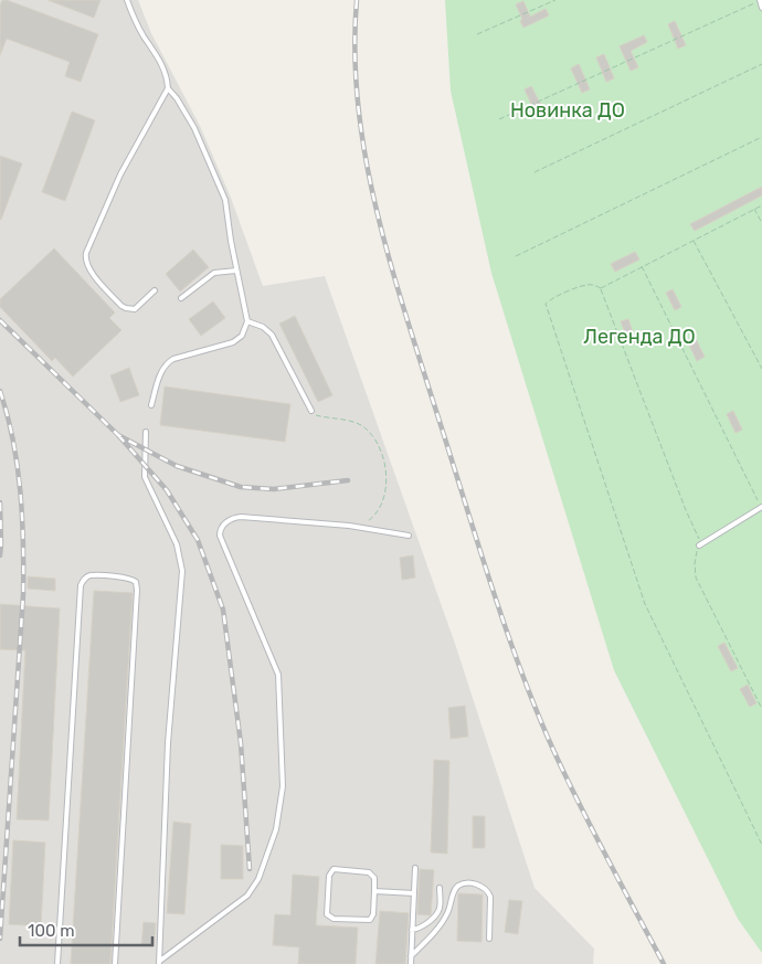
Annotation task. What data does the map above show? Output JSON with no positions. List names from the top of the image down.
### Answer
{
  "parks": ["Новинка ДО", "Легенда ДО"],
  "scale_bar": "100 m"
}
